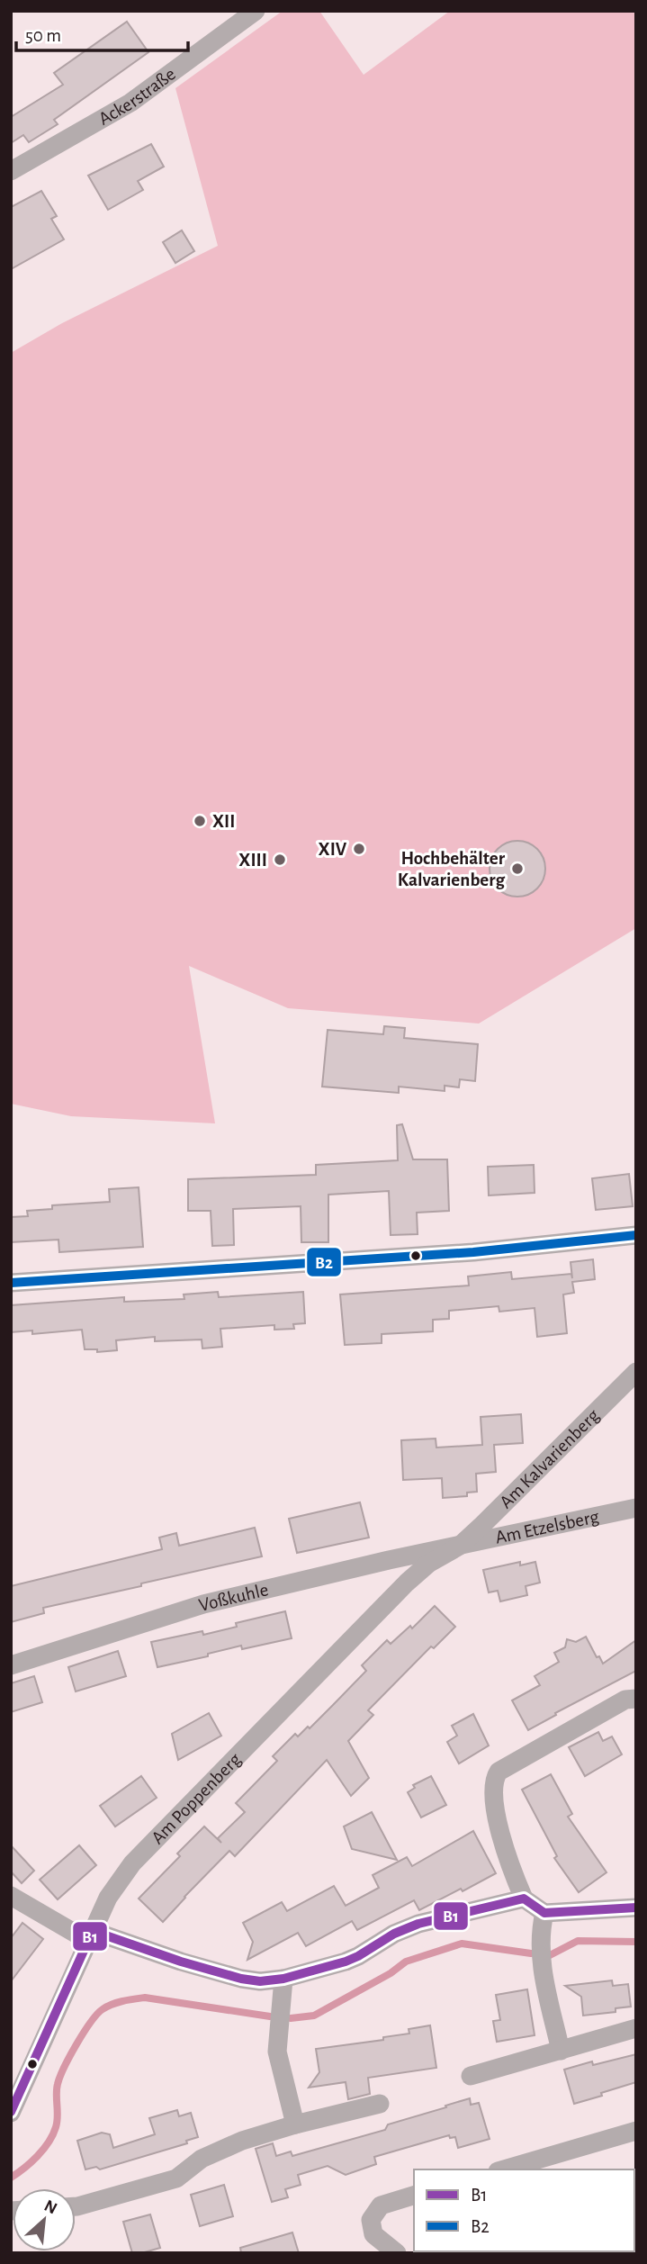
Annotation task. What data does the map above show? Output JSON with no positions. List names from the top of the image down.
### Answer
{
  "streets": {
    "street": [
      "Ackerstraße",
      "Am Kalvarienberg",
      "Am Etzelsberg",
      "Voßkuhle",
      "Am Poppenberg"
    ]
  },
  "crossings": [
    ["Am Kalvarienberg", "Am Etzelsberg"],
    ["Am Kalvarienberg", "Voßkuhle"],
    ["Am Kalvarienberg", "Am Poppenberg"],
    ["Am Etzelsberg", "Voßkuhle"],
    ["Am Etzelsberg", "Am Poppenberg"],
    ["Voßkuhle", "Am Poppenberg"]
  ],
  "places": [
    "XII",
    "XIV",
    "XIII",
    "Hochbehälter Kalvarienberg"
  ],
  "lines": ["transit line B2", "transit line B1"],
  "legend": ["B1", "B2"],
  "scale_bar": "50 m",
  "north": "top right"
}
